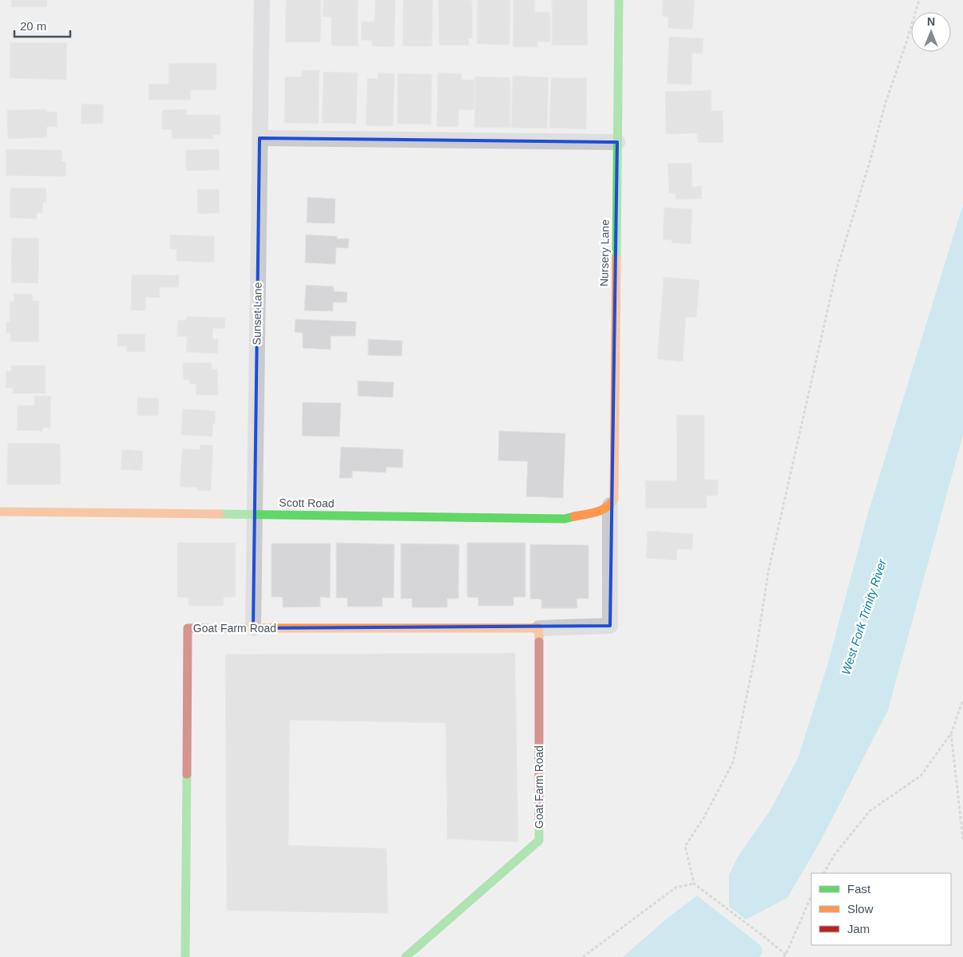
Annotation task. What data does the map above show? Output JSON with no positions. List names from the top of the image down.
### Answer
{
  "streets": {
    "street": [
      "Nursery Lane",
      "Sunset Lane",
      "Scott Road",
      "Goat Farm Road"
    ]
  },
  "crossings": [
    ["Nursery Lane", "Scott Road"],
    ["Nursery Lane", "Goat Farm Road"],
    ["Sunset Lane", "Scott Road"],
    ["Sunset Lane", "Goat Farm Road"],
    ["Scott Road", "Goat Farm Road"]
  ],
  "water": ["West Fork Trinity River"],
  "legend": ["Fast", "Slow", "Jam"],
  "scale_bar": "20 m",
  "north": "top"
}
